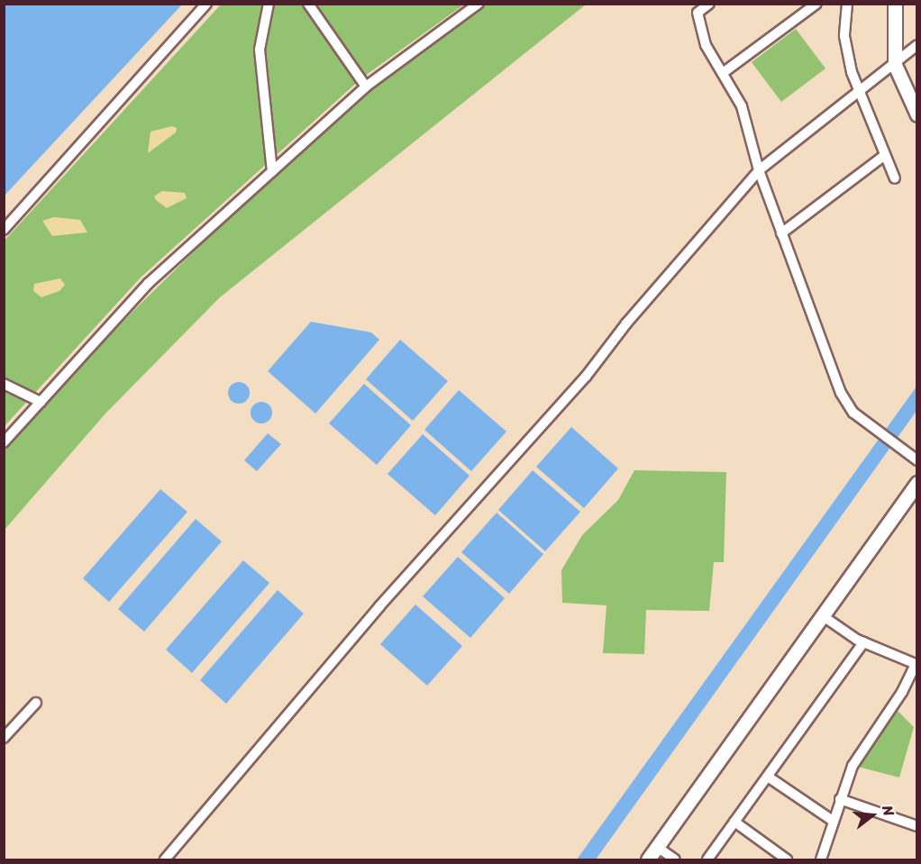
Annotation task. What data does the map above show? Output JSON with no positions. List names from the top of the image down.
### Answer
{
  "north": "right"
}
